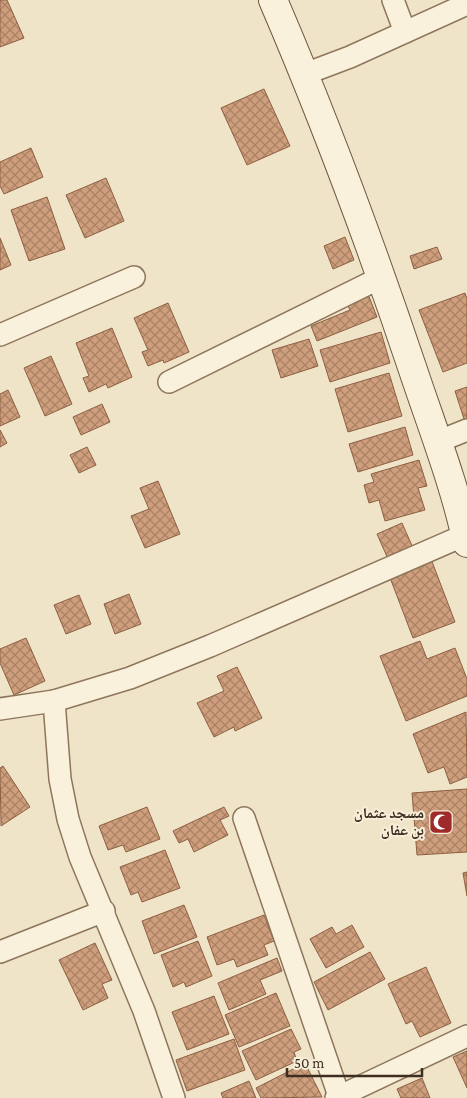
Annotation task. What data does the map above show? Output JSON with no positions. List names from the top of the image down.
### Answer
{
  "places": {
    "mosque": ["مسجد عثمان بن عفان"]
  },
  "scale_bar": "50 m"
}
